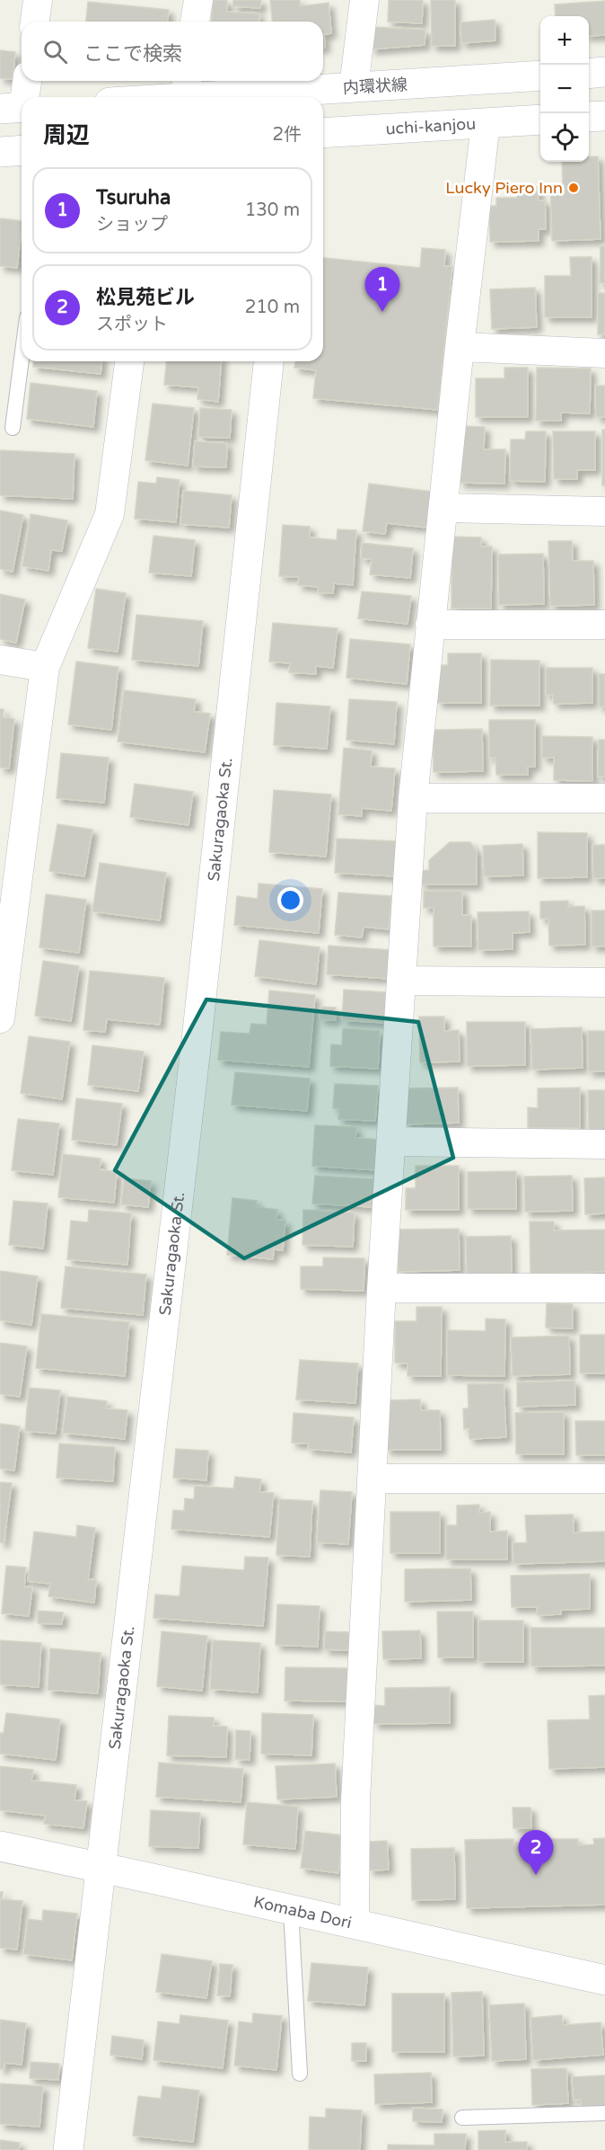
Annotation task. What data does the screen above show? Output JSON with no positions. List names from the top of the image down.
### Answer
{
  "streets": {
    "street": [
      "内環状線",
      "uchi-kanjou",
      "Sakuragaoka St.",
      "Komaba Dori"
    ]
  },
  "crossings": [
    ["Sakuragaoka St.", "Komaba Dori"]
  ],
  "places": ["Lucky Piero Inn"],
  "page": {
    "map_buttons": ["+", "−"],
    "search": "ここで検索",
    "heading": ["周辺", "2件"],
    "list": [
      {
        "mark": "1",
        "name": "Tsuruha",
        "note": "ショップ",
        "value": "130 m"
      },
      {
        "mark": "2",
        "name": "松見苑ビル",
        "note": "スポット",
        "value": "210 m"
      }
    ],
    "pins": ["1", "2"]
  }
}
